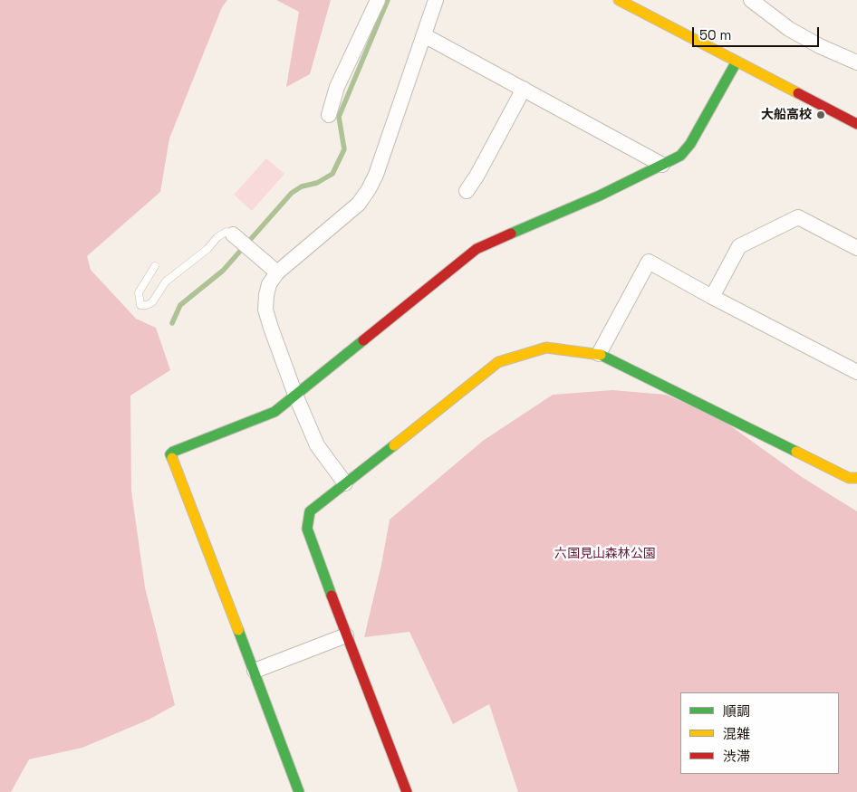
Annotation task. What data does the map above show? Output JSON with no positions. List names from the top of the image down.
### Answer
{
  "parks": ["六国見山森林公園"],
  "places": ["大船高校"],
  "legend": ["順調", "混雑", "渋滞"],
  "scale_bar": "50 m"
}
